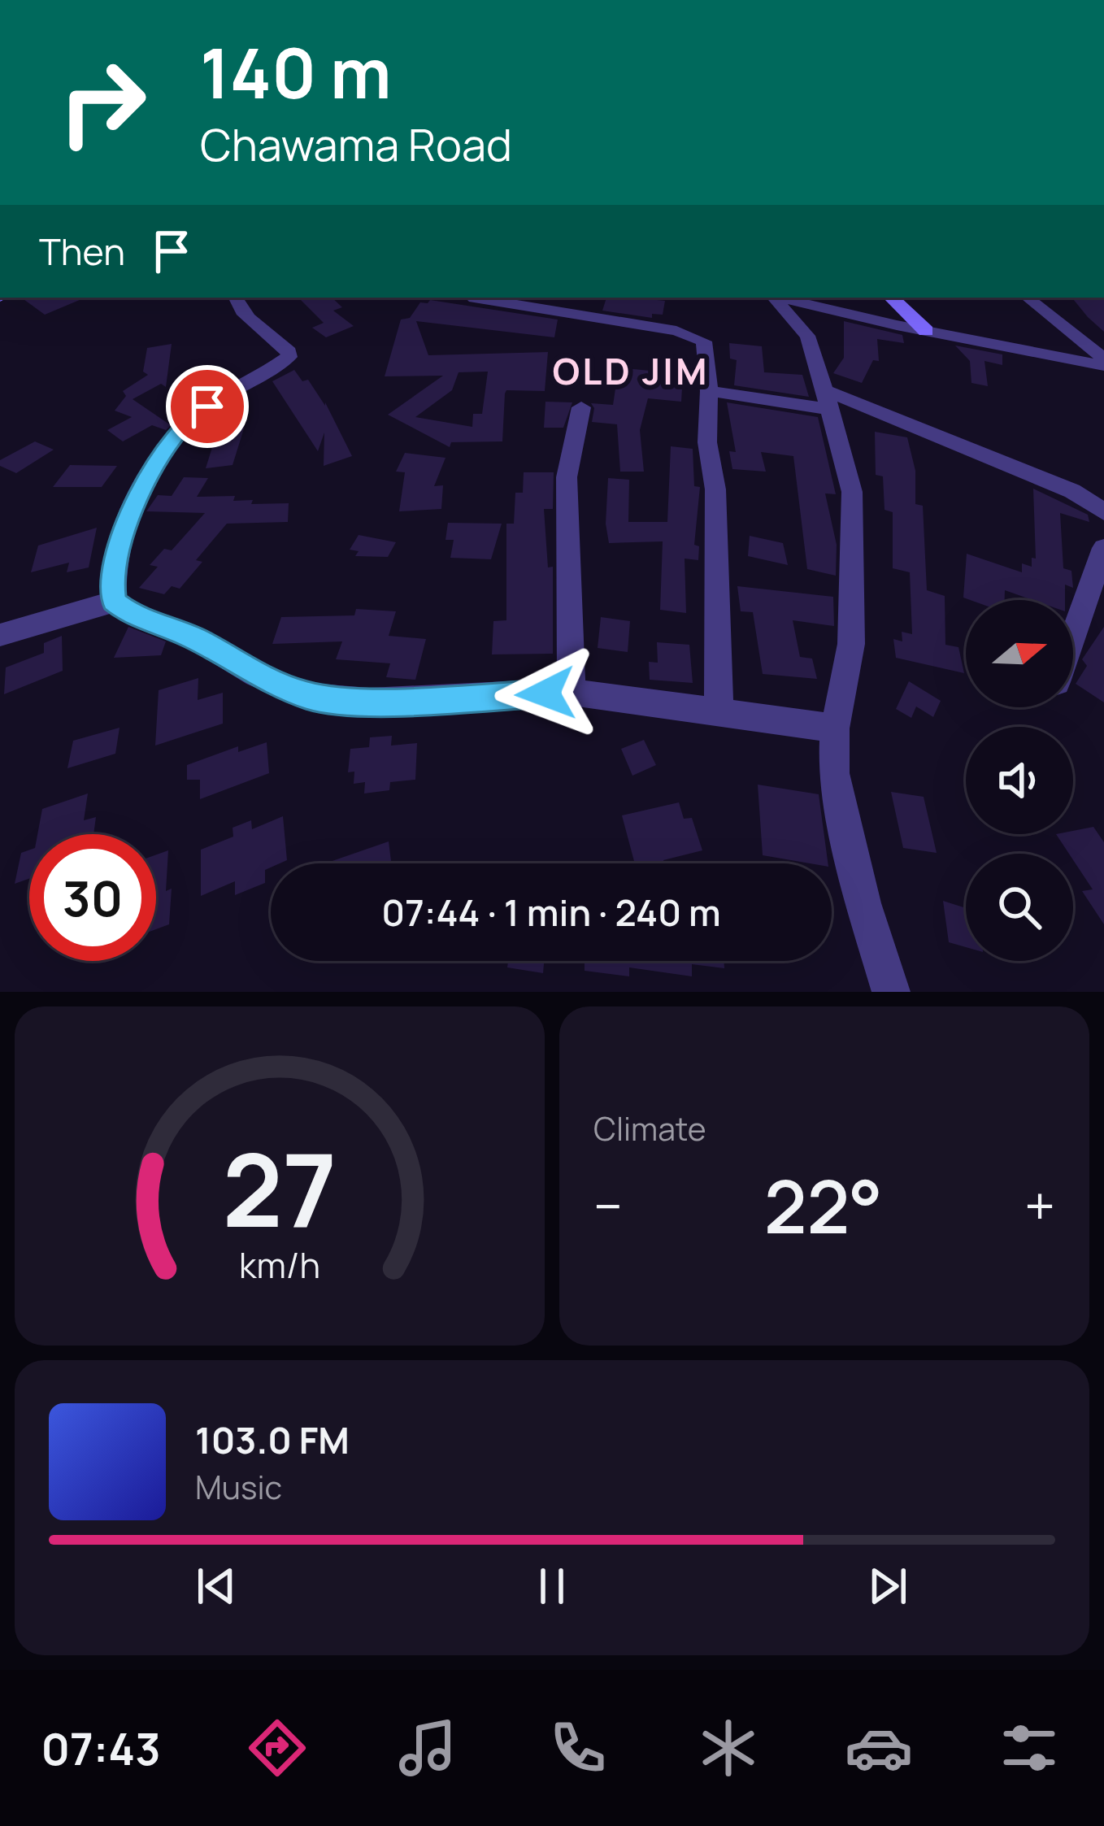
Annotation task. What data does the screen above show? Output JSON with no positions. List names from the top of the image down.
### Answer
{
  "districts": ["OLD JIM"],
  "north": "right",
  "page": {
    "turn": ["140 m", "Chawama Road"],
    "then": "Then",
    "limit": "30",
    "trip": "07:44 · 1 min · 240 m",
    "tile": "Climate",
    "heat": ["−", "22°", "+"],
    "song": ["103.0 FM", "Music"],
    "tabs": "07:43",
    "gauge": ["27", "km/h"]
  }
}
